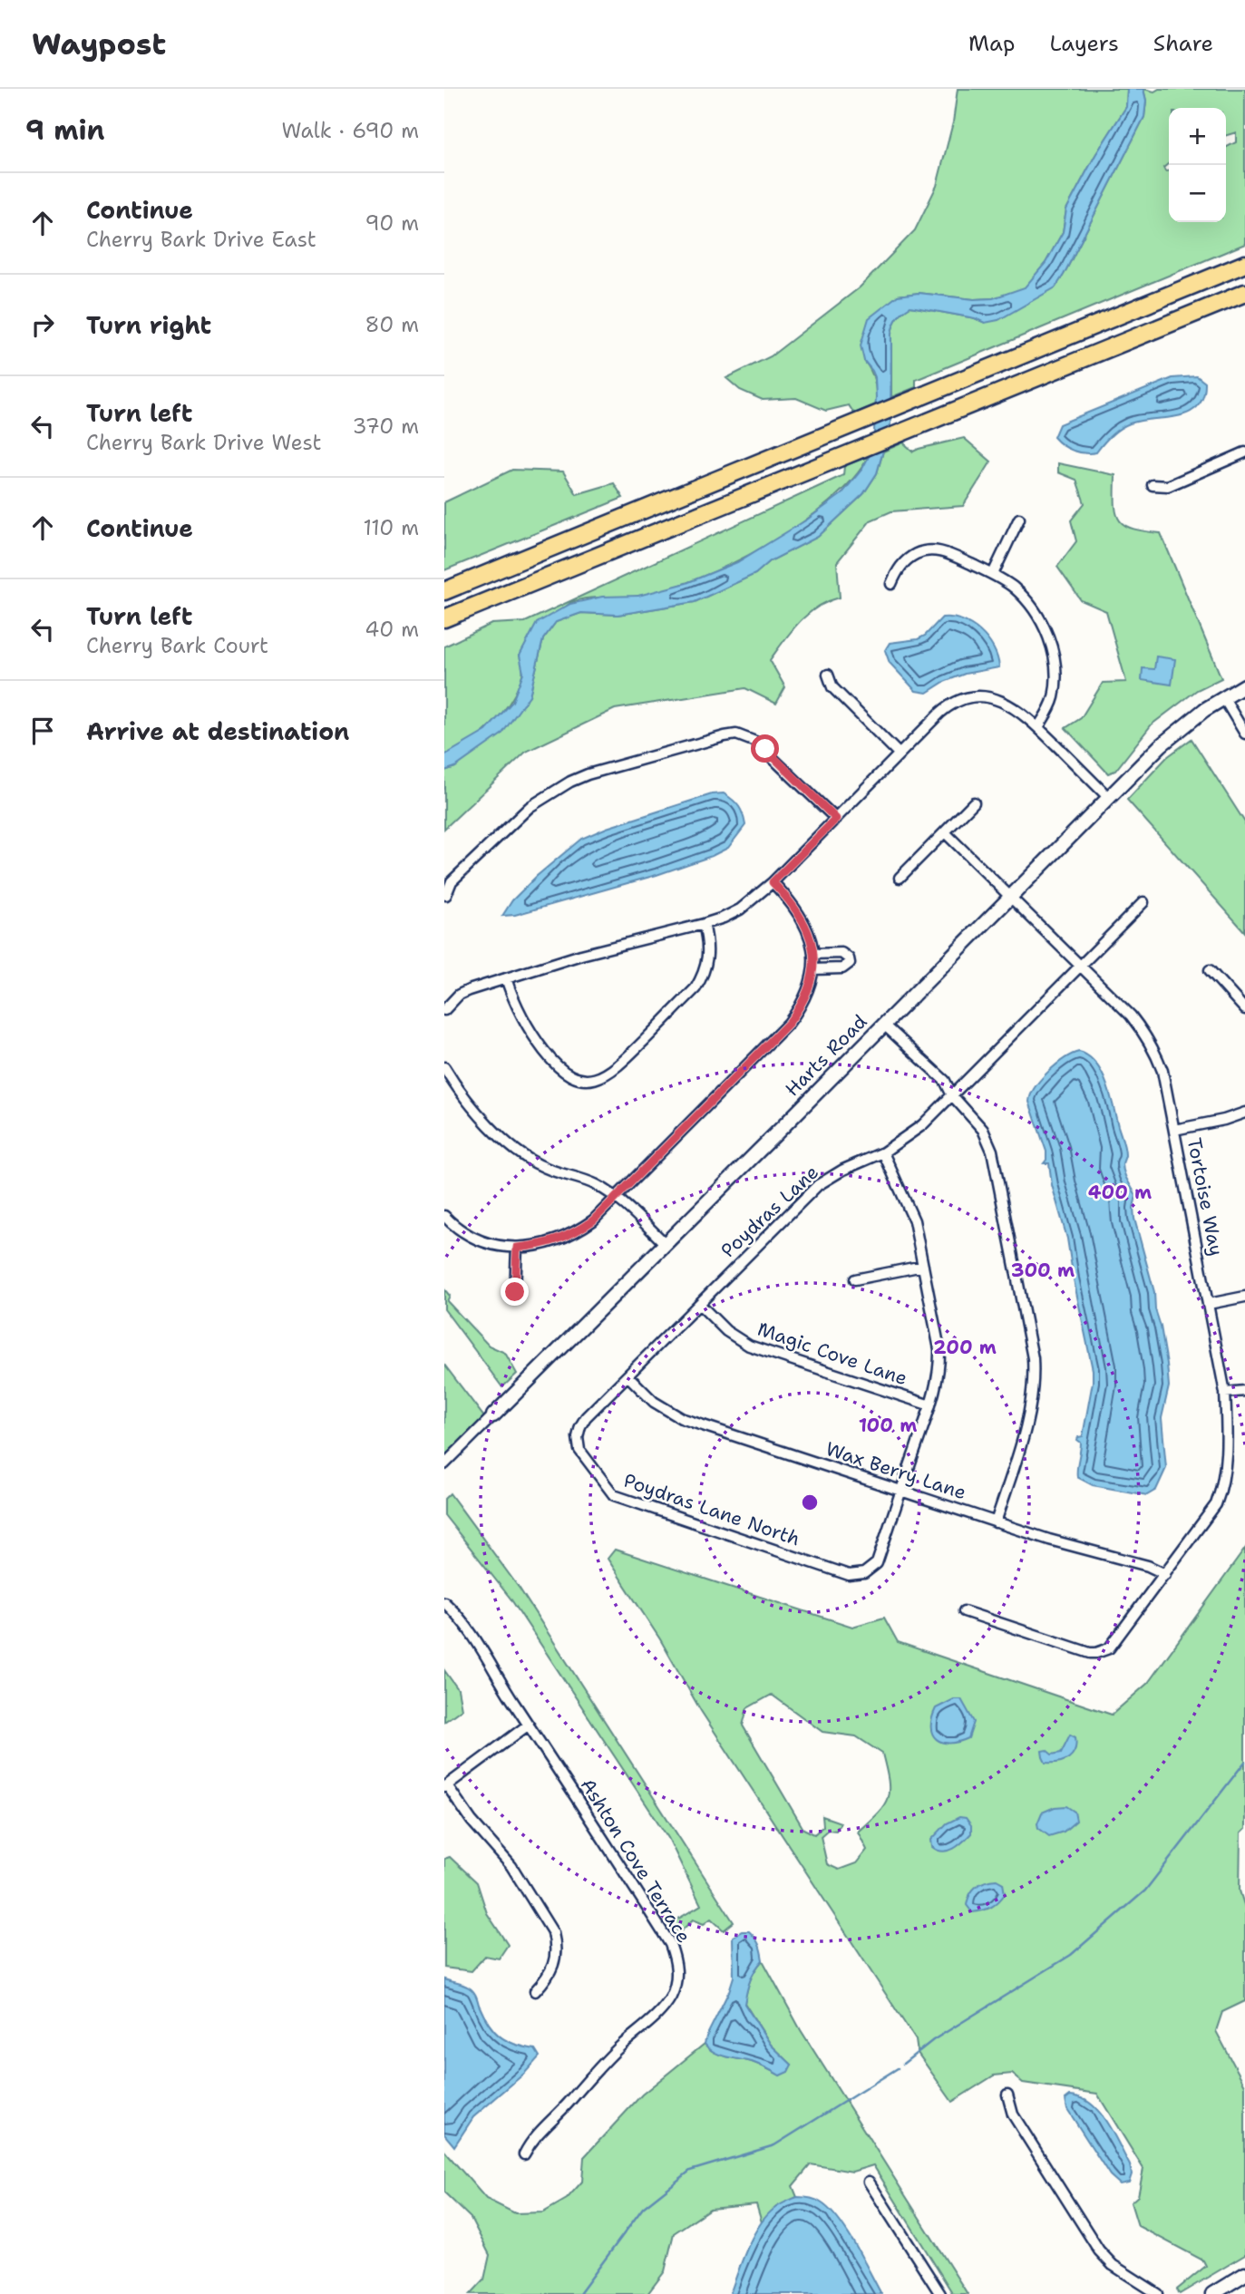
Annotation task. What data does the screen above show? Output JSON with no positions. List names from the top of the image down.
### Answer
{
  "streets": {
    "street": [
      "Harts Road",
      "Tortoise Way",
      "Poydras Lane",
      "Magic Cove Lane",
      "Wax Berry Lane",
      "Poydras Lane North",
      "Ashton Cove Terrace"
    ]
  },
  "crossings": [
    ["Harts Road", "Tortoise Way"],
    ["Tortoise Way", "Poydras Lane"],
    ["Tortoise Way", "Wax Berry Lane"],
    ["Poydras Lane", "Magic Cove Lane"],
    ["Poydras Lane", "Wax Berry Lane"],
    ["Poydras Lane", "Poydras Lane North"],
    ["Wax Berry Lane", "Poydras Lane North"]
  ],
  "page": {
    "header": "Waypost",
    "nav": ["Map", "Layers", "Share"],
    "heading": ["9 min", "Walk · 690 m"],
    "map_buttons": ["+", "−"],
    "list": [
      ["Continue", "Cherry Bark Drive East", "90 m"],
      ["Turn right", "80 m"],
      ["Turn left", "Cherry Bark Drive West", "370 m"],
      ["Continue", "110 m"],
      ["Turn left", "Cherry Bark Court", "40 m"],
      "Arrive at destination"
    ]
  },
  "rings": [
    "400 m",
    "300 m",
    "200 m",
    "100 m"
  ]
}
